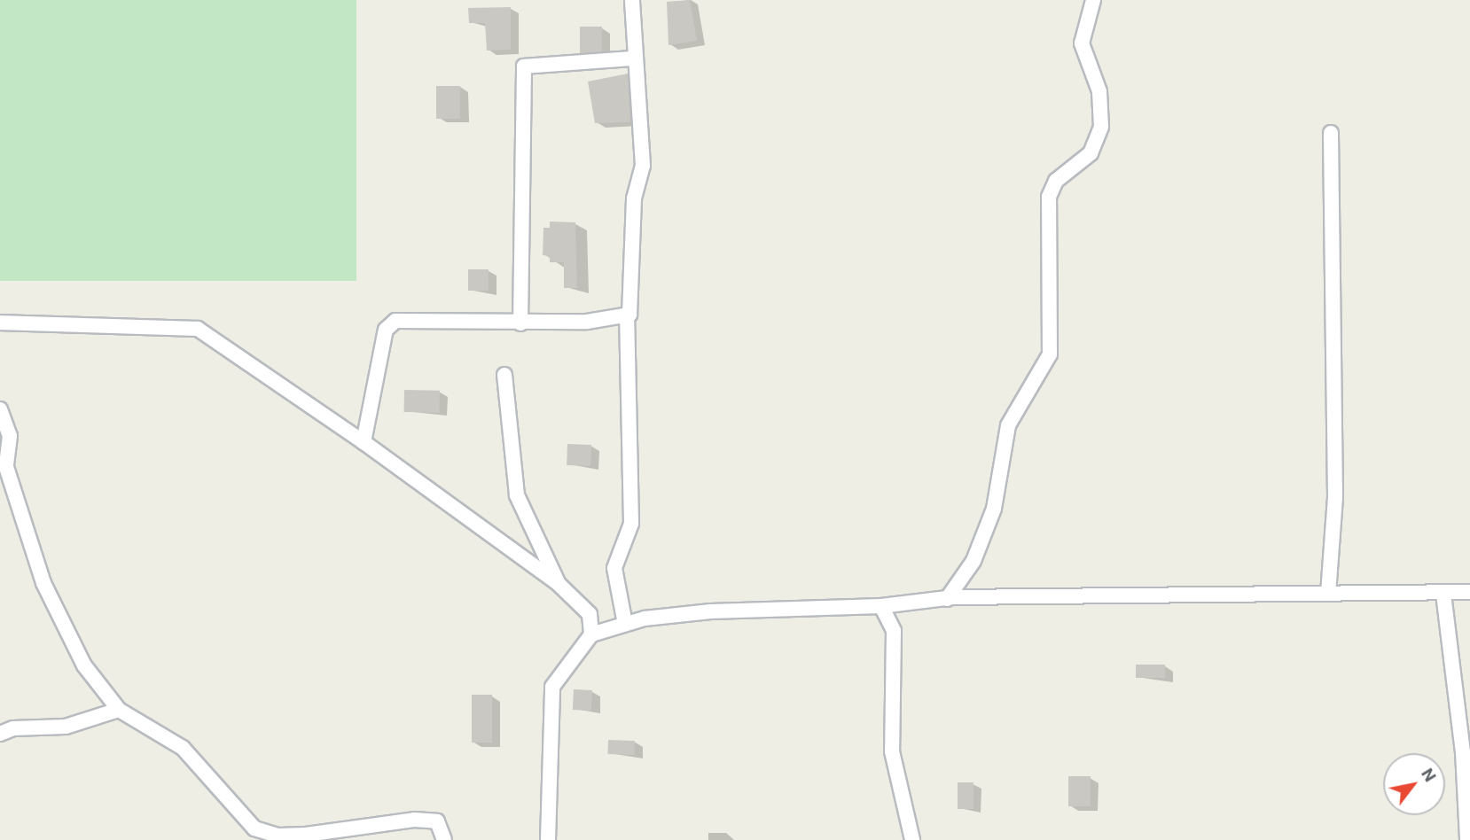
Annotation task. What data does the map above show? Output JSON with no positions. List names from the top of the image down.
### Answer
{
  "north": "top right"
}
